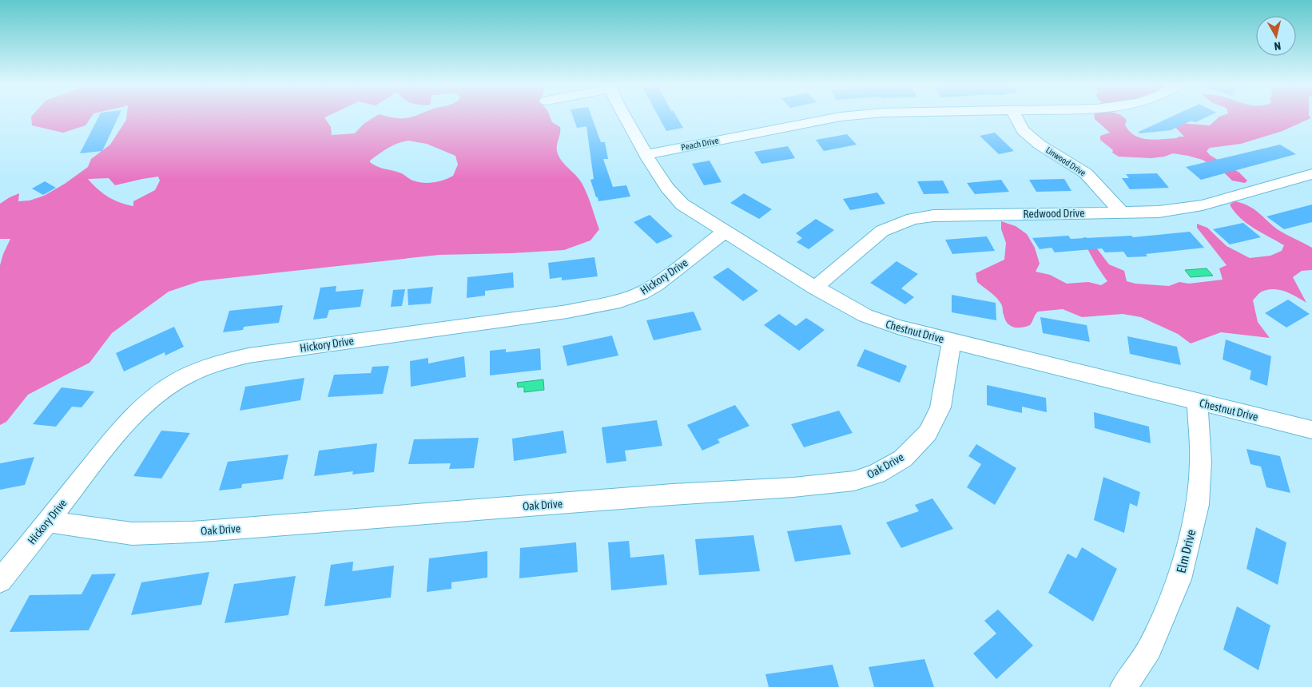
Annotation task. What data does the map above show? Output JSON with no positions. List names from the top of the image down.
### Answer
{
  "streets": {
    "street": [
      "Peach Drive",
      "Linwood Drive",
      "Redwood Drive",
      "Hickory Drive",
      "Chestnut Drive",
      "Oak Drive",
      "Elm Drive"
    ]
  },
  "crossings": [
    ["Peach Drive", "Chestnut Drive"],
    ["Linwood Drive", "Redwood Drive"],
    ["Redwood Drive", "Chestnut Drive"],
    ["Hickory Drive", "Chestnut Drive"],
    ["Hickory Drive", "Oak Drive"],
    ["Chestnut Drive", "Oak Drive"],
    ["Chestnut Drive", "Elm Drive"]
  ],
  "north": "bottom"
}
